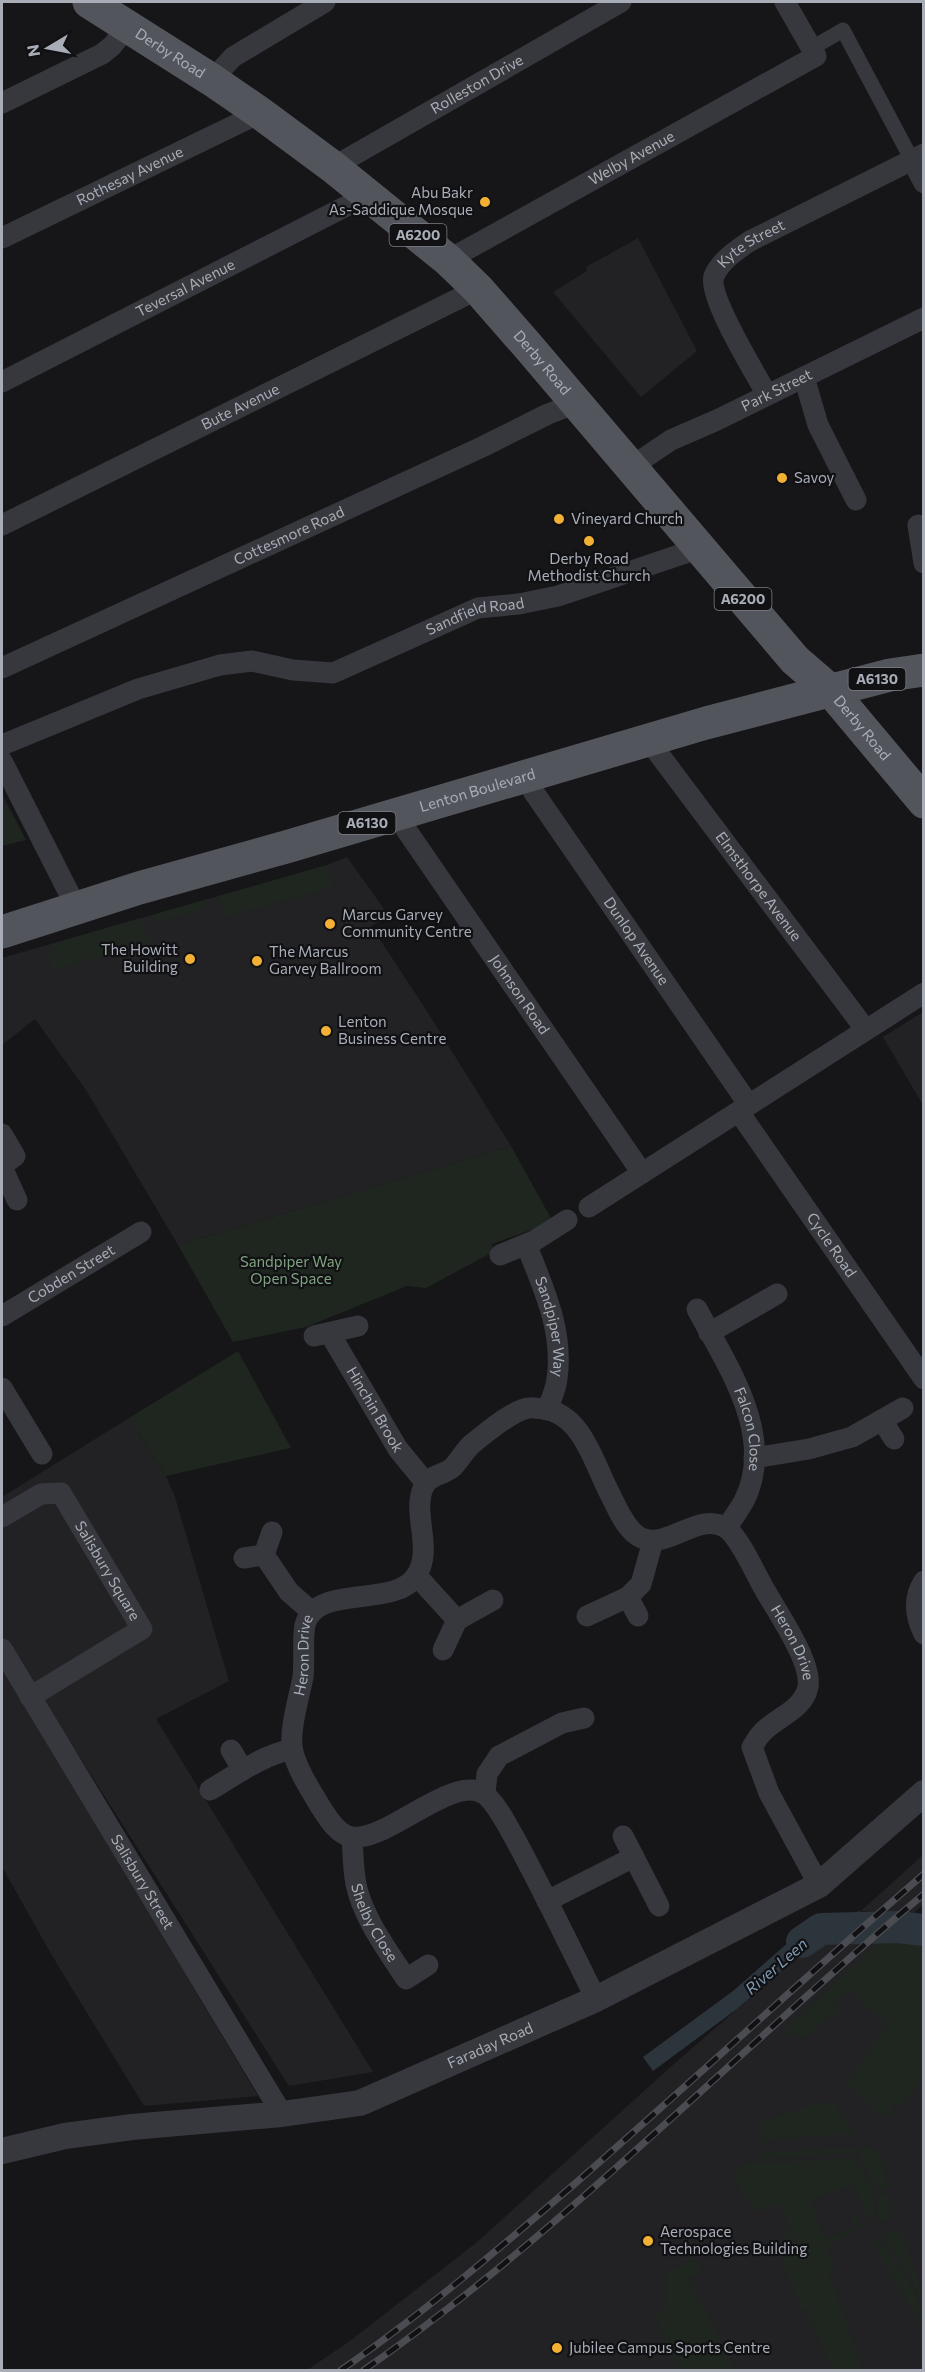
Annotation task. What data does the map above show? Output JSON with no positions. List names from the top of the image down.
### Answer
{
  "streets": {
    "main road": [
      "Derby Road",
      "A6200",
      "A6130",
      "Lenton Boulevard"
    ],
    "street": [
      "Rolleston Drive",
      "Welby Avenue",
      "Rothesay Avenue",
      "Kyte Street",
      "Teversal Avenue",
      "Park Street",
      "Bute Avenue",
      "Cottesmore Road",
      "Sandfield Road",
      "Elmsthorpe Avenue",
      "Dunlop Avenue",
      "Johnson Road",
      "Cycle Road",
      "Cobden Street",
      "Sandpiper Way",
      "Hinchin Brook",
      "Falcon Close",
      "Salisbury Square",
      "Heron Drive",
      "Salisbury Street",
      "Shelby Close",
      "Faraday Road"
    ]
  },
  "crossings": [
    ["Derby Road", "Rolleston Drive"],
    ["Derby Road", "Welby Avenue"],
    ["Derby Road", "Rothesay Avenue"],
    ["Derby Road", "Teversal Avenue"],
    ["Derby Road", "Park Street"],
    ["Derby Road", "Bute Avenue"],
    ["Derby Road", "Cottesmore Road"],
    ["Derby Road", "Sandfield Road"],
    ["Derby Road", "Lenton Boulevard"],
    ["Kyte Street", "Park Street"],
    ["Lenton Boulevard", "Elmsthorpe Avenue"],
    ["Lenton Boulevard", "Dunlop Avenue"],
    ["Lenton Boulevard", "Johnson Road"],
    ["Dunlop Avenue", "Cycle Road"],
    ["Falcon Close", "Heron Drive"],
    ["Salisbury Square", "Salisbury Street"],
    ["Heron Drive", "Faraday Road"],
    ["Salisbury Street", "Faraday Road"]
  ],
  "water": ["River Leen"],
  "parks": ["Sandpiper Way Open Space"],
  "places": [
    "Abu Bakr As-Saddique Mosque",
    "Savoy",
    "Vineyard Church",
    "Derby Road Methodist Church",
    "Marcus Garvey Community Centre",
    "The Howitt Building",
    "The Marcus Garvey Ballroom",
    "Lenton Business Centre",
    "Aerospace Technologies Building",
    "Jubilee Campus Sports Centre"
  ],
  "north": "left"
}
